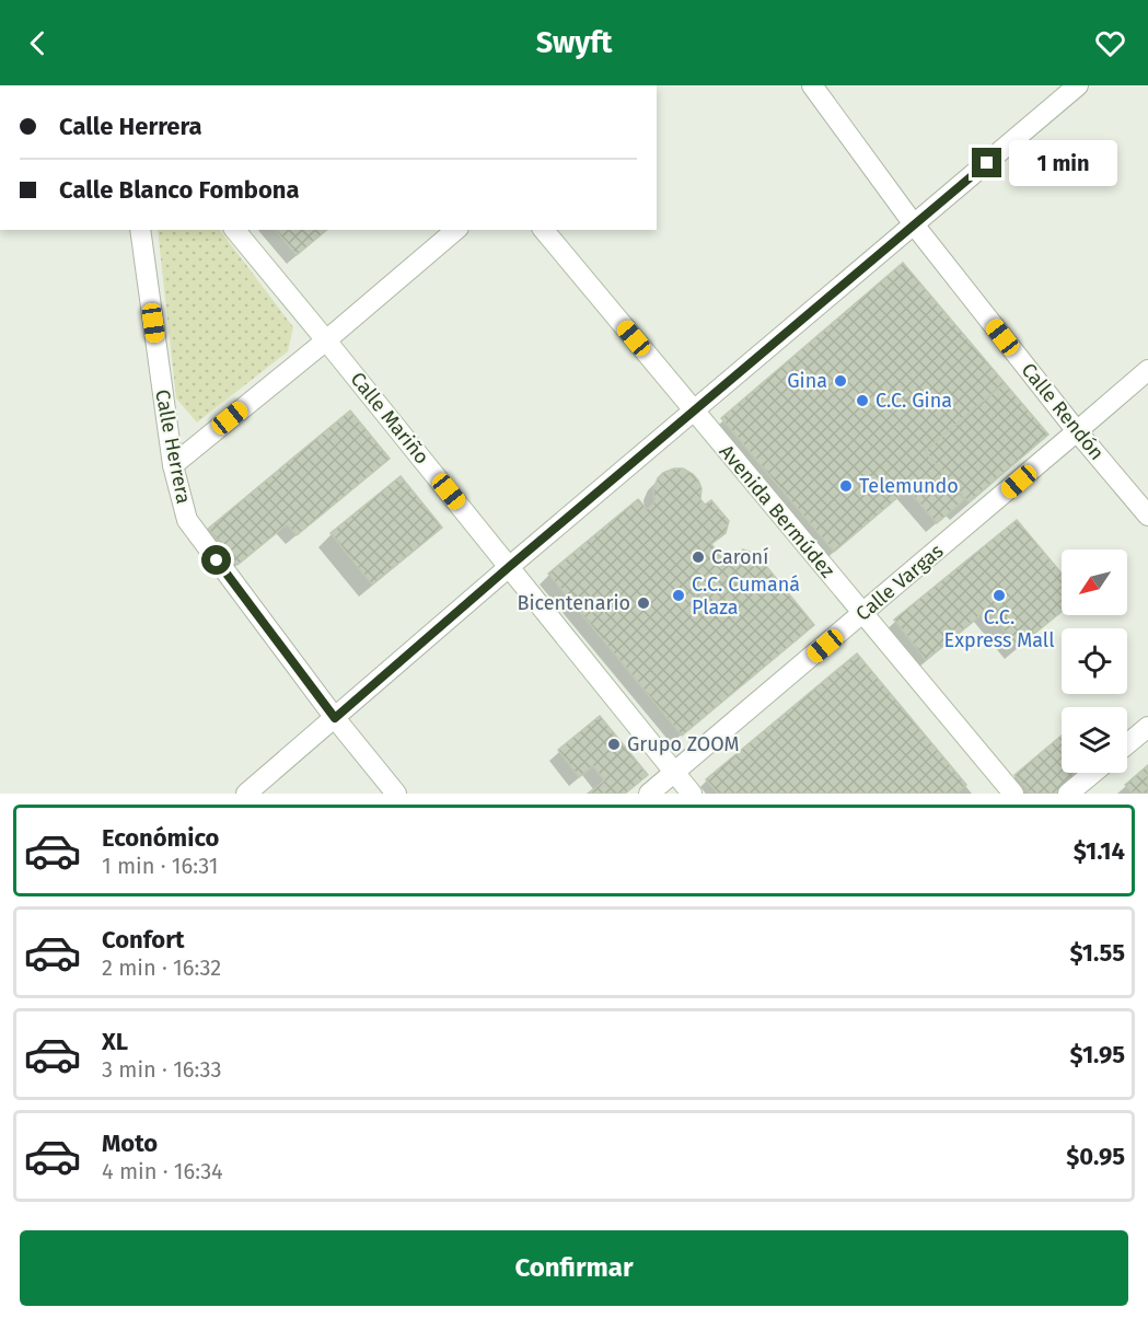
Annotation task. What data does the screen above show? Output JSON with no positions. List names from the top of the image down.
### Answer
{
  "streets": {
    "street": [
      "Calle Rendón",
      "Calle Mariño",
      "Calle Herrera",
      "Avenida Bermúdez",
      "Calle Vargas"
    ]
  },
  "crossings": [
    ["Calle Rendón", "Calle Vargas"],
    ["Calle Mariño", "Calle Vargas"],
    ["Avenida Bermúdez", "Calle Vargas"]
  ],
  "places": [
    "Gina",
    "C.C. Gina",
    "Telemundo",
    "Caroní",
    "C.C. Cumaná Plaza",
    "C.C. Express Mall",
    "Bicentenario",
    "Grupo ZOOM"
  ],
  "north": "bottom left",
  "page": {
    "header": "Swyft",
    "banner": ["Calle Herrera", "Calle Blanco Fombona"],
    "bubble": "1 min",
    "list": [
      {
        "name": "Económico",
        "note": "1 min · 16:31",
        "value": "$1.14"
      },
      {
        "name": "Confort",
        "note": "2 min · 16:32",
        "value": "$1.55"
      },
      {
        "name": "XL",
        "note": "3 min · 16:33",
        "value": "$1.95"
      },
      {
        "name": "Moto",
        "note": "4 min · 16:34",
        "value": "$0.95"
      }
    ],
    "buttons": "Confirmar"
  }
}
